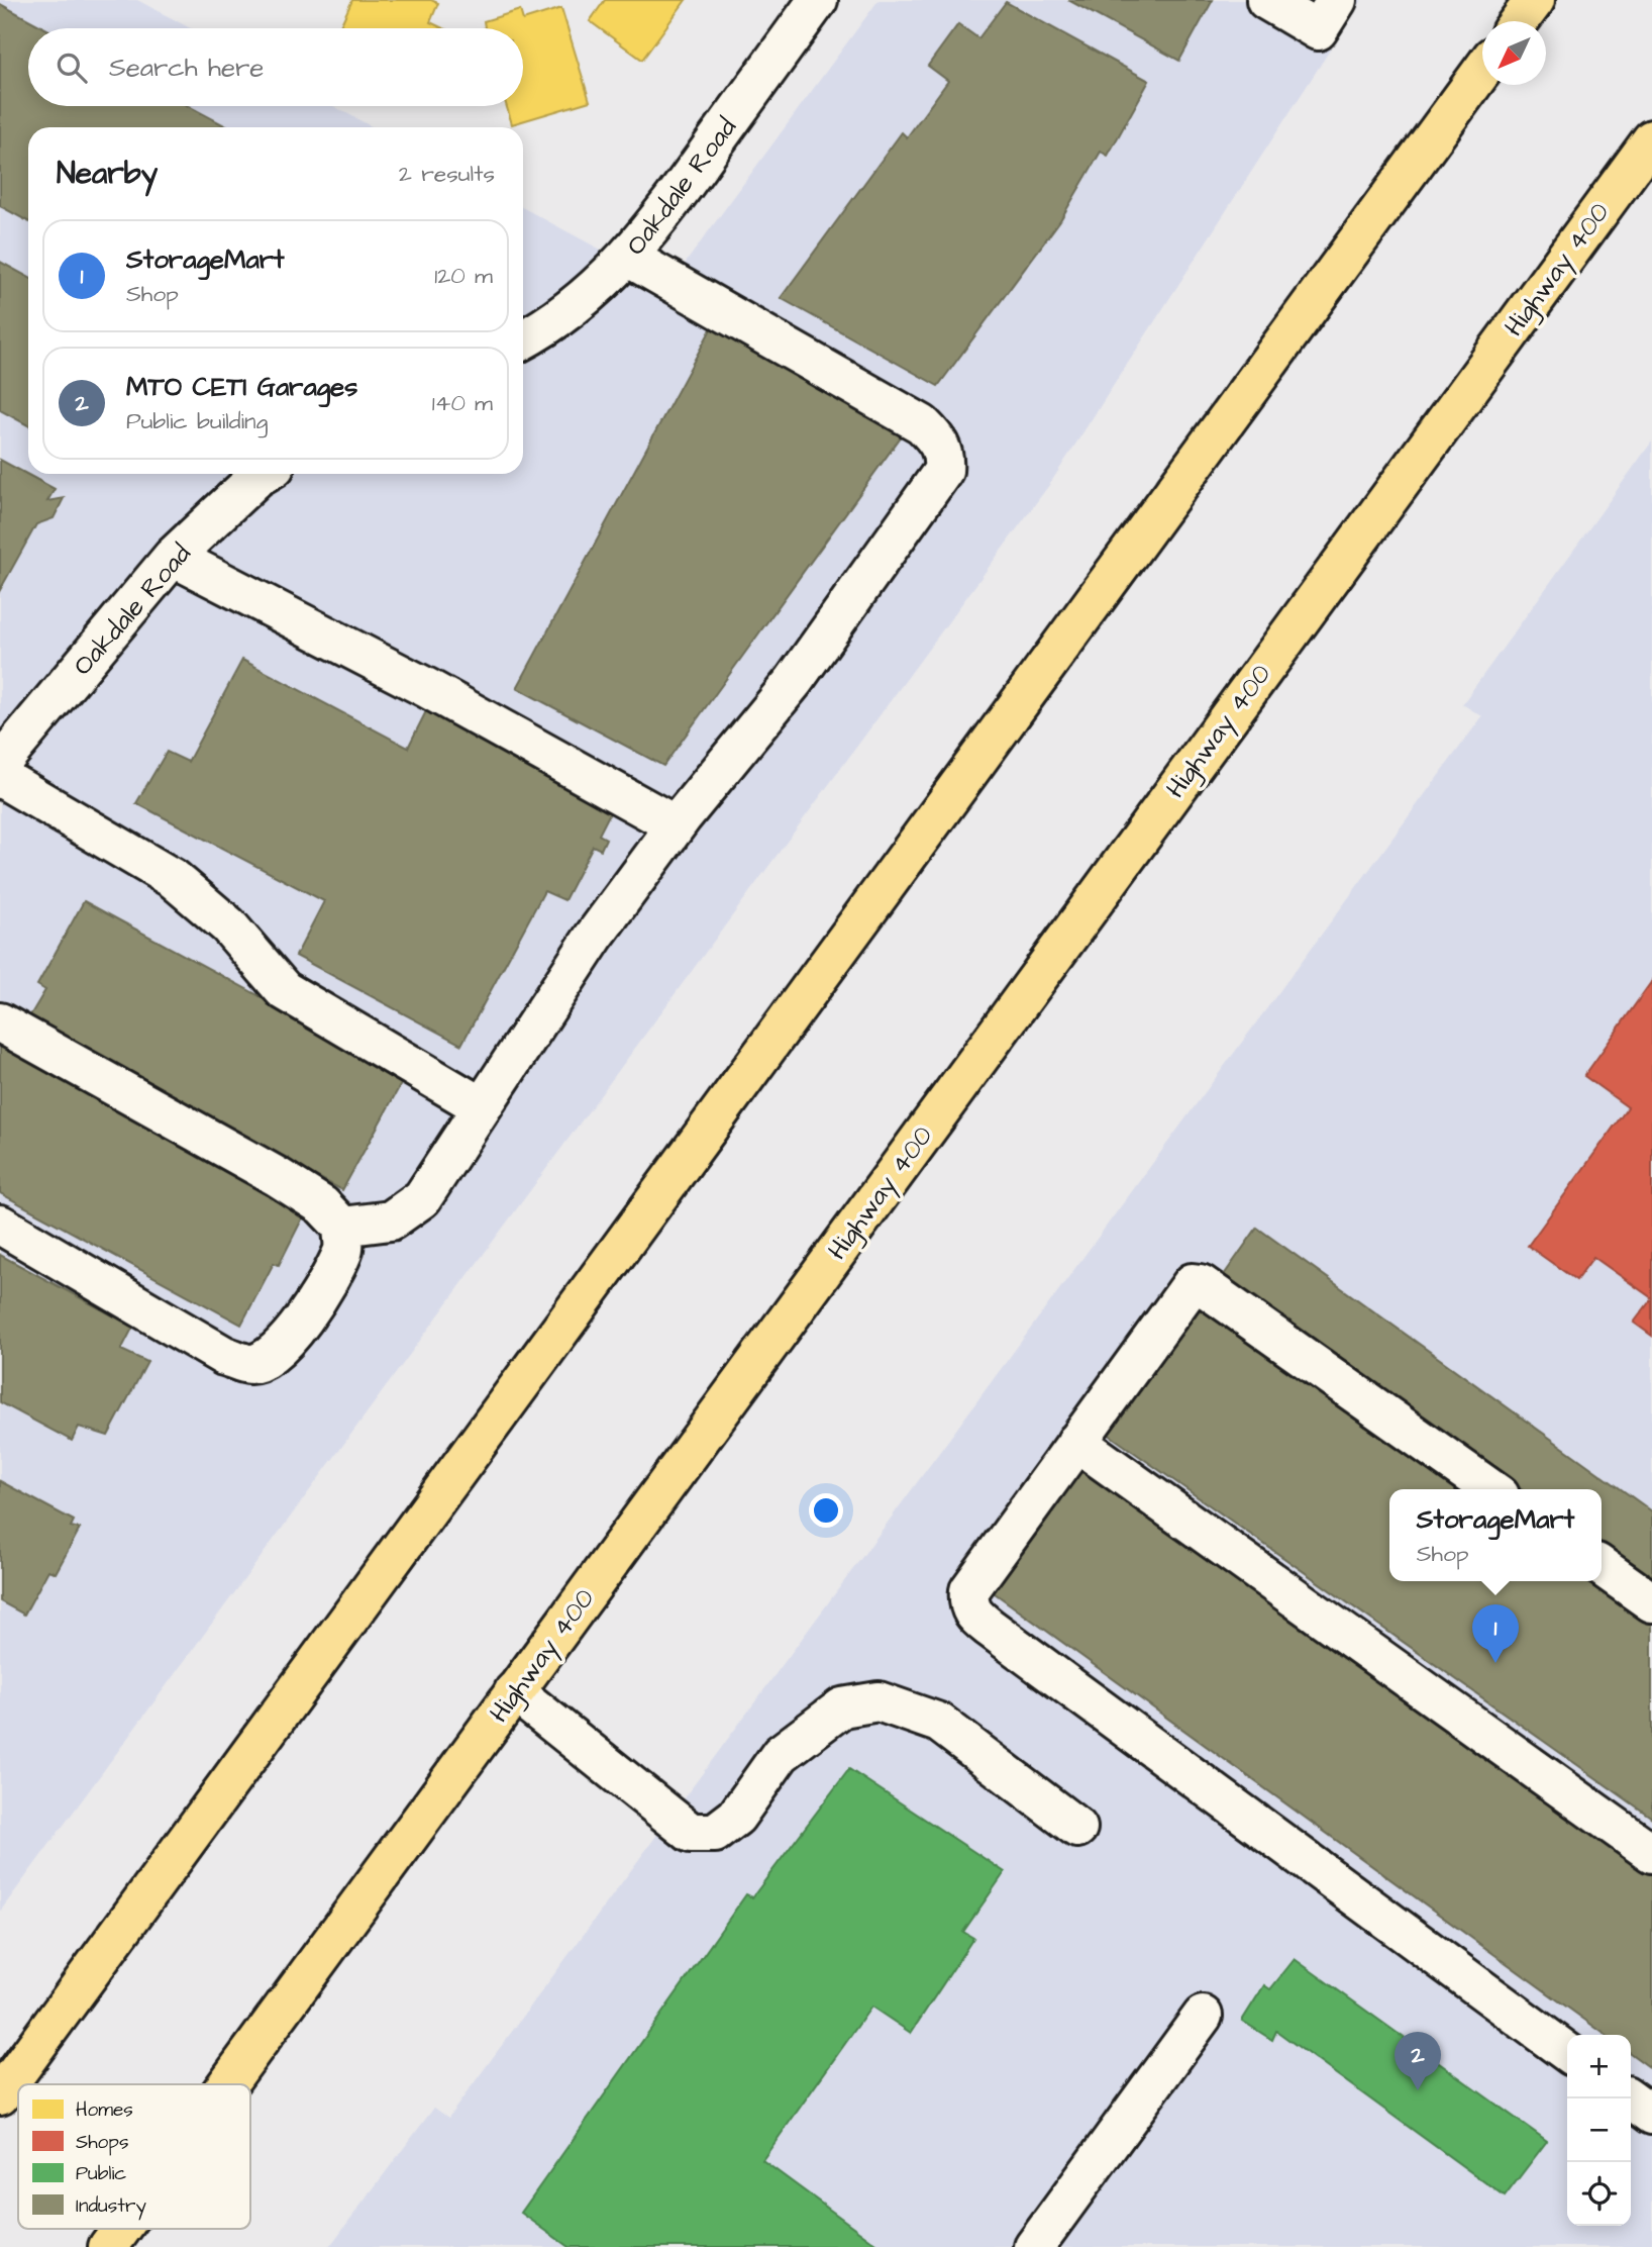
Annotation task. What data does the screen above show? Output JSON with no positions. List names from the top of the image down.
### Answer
{
  "streets": {
    "highway": ["Highway 400"],
    "street": ["Oakdale Road"]
  },
  "legend": [
    "Homes",
    "Shops",
    "Public",
    "Industry"
  ],
  "north": "bottom left",
  "page": {
    "search": "Search here",
    "heading": ["Nearby", "2 results"],
    "list": [
      {
        "mark": "1",
        "name": "StorageMart",
        "note": "Shop",
        "value": "120 m"
      },
      {
        "mark": "2",
        "name": "MTO CETI Garages",
        "note": "Public building",
        "value": "140 m"
      }
    ],
    "popup": ["StorageMart", "Shop"],
    "pins": ["1", "2"],
    "map_buttons": ["+", "−"]
  }
}
